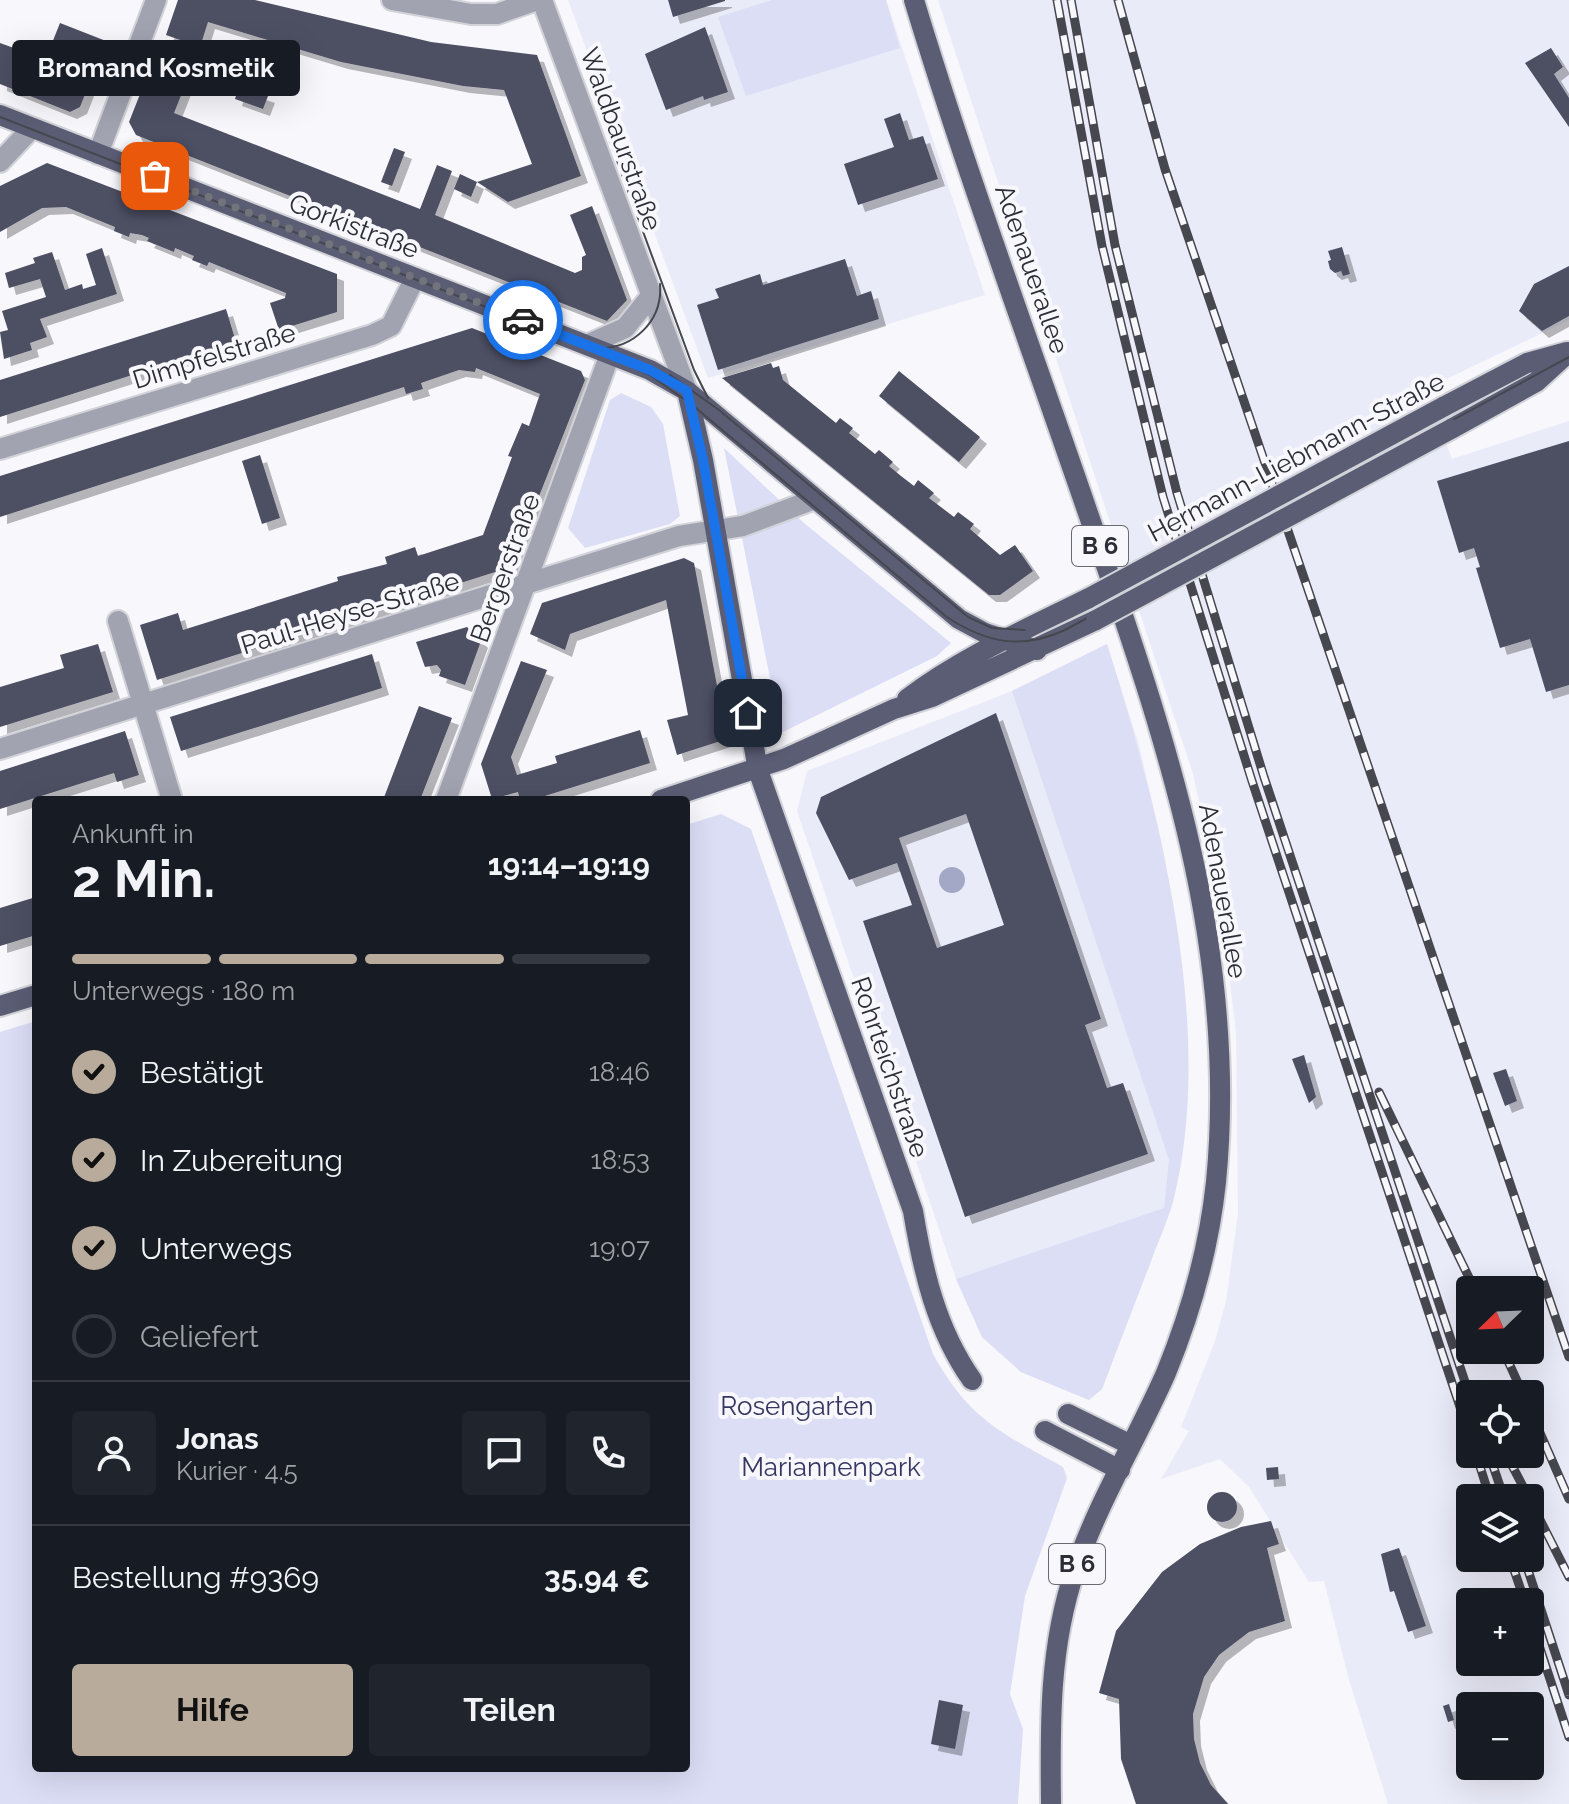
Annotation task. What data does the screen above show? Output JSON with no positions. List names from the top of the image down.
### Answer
{
  "streets": {
    "main road": [
      "Gorkistraße",
      "Adenauerallee",
      "Hermann-Liebmann-Straße",
      "B 6",
      "Rohrteichstraße"
    ],
    "street": [
      "Waldbaurstraße",
      "Dimpfelstraße",
      "Bergerstraße",
      "Paul-Heyse-Straße"
    ]
  },
  "crossings": [
    ["Waldbaurstraße", "Gorkistraße"],
    ["Waldbaurstraße", "Rohrteichstraße"],
    ["Gorkistraße", "Dimpfelstraße"],
    ["Gorkistraße", "Bergerstraße"],
    ["Gorkistraße", "Paul-Heyse-Straße"],
    ["Gorkistraße", "Rohrteichstraße"],
    ["Bergerstraße", "Paul-Heyse-Straße"],
    ["Paul-Heyse-Straße", "Rohrteichstraße"]
  ],
  "parks": ["Rosengarten", "Mariannenpark"],
  "places": ["Bromand Kosmetik"],
  "north": "bottom left",
  "page": {
    "bubble": "Bromand Kosmetik",
    "heading": ["2 Min.", "Ankunft in", "19:14–19:19"],
    "panel": [
      "Jonas",
      "Kurier · 4.5",
      "Bestellung #9369",
      "35.94 €"
    ],
    "bar": "Unterwegs · 180 m",
    "list": [
      ["Bestätigt", "18:46"],
      ["In Zubereitung", "18:53"],
      ["Unterwegs", "19:07"],
      "Geliefert"
    ],
    "map_buttons": ["+", "−"],
    "buttons": ["Hilfe", "Teilen"]
  }
}
